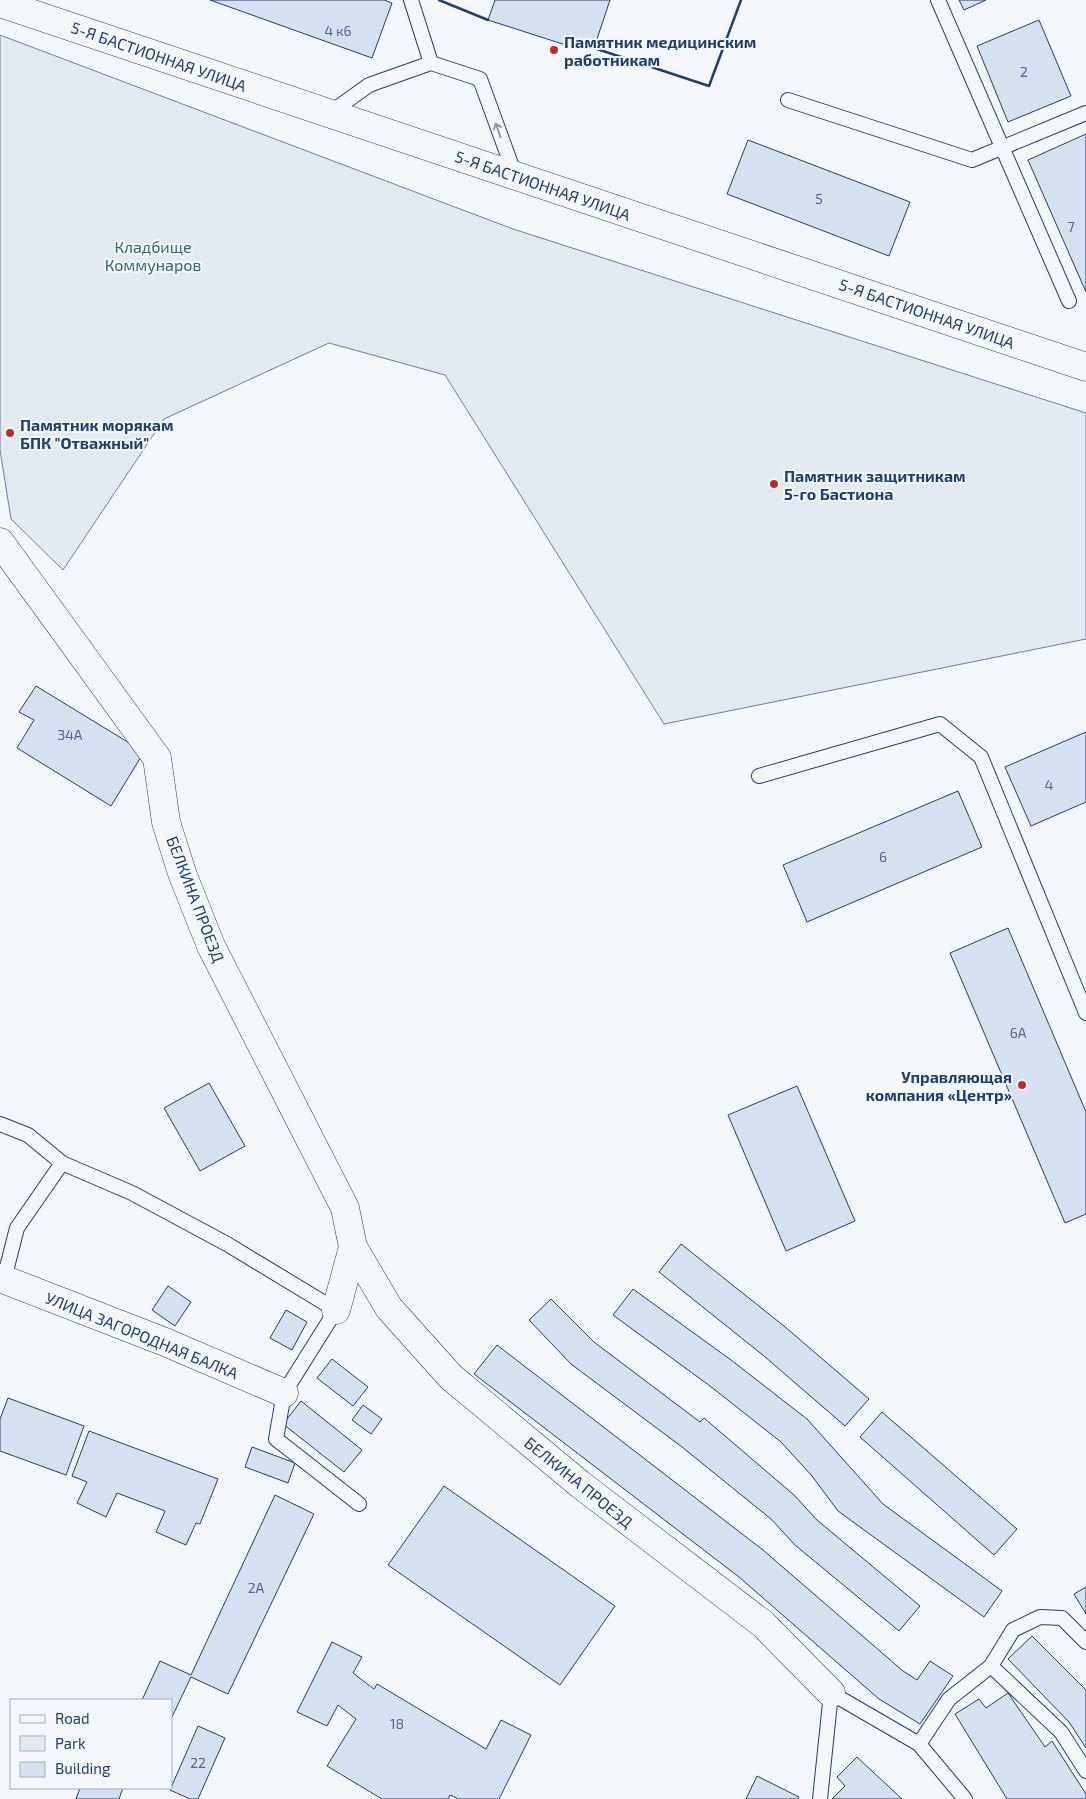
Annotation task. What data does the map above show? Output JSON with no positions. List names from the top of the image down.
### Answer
{
  "streets": {
    "street": ["5-Я БАСТИОННАЯ УЛИЦА", "БЕЛКИНА ПРОЕЗД", "УЛИЦА ЗАГОРОДНАЯ БАЛКА"]
  },
  "parks": ["Кладбище Коммунаров"],
  "places": [
    "Памятник медицинским работникам",
    "Памятник морякам БПК \"Отважный\"",
    "Памятник защитникам 5-го Бастиона",
    "Управляющая компания «Центр»"
  ],
  "house_numbers": [
    "4 к6",
    "2",
    "5",
    "7",
    "34А",
    "4",
    "6",
    "6А",
    "2А",
    "18",
    "22"
  ],
  "legend": ["Road", "Park", "Building"]
}
